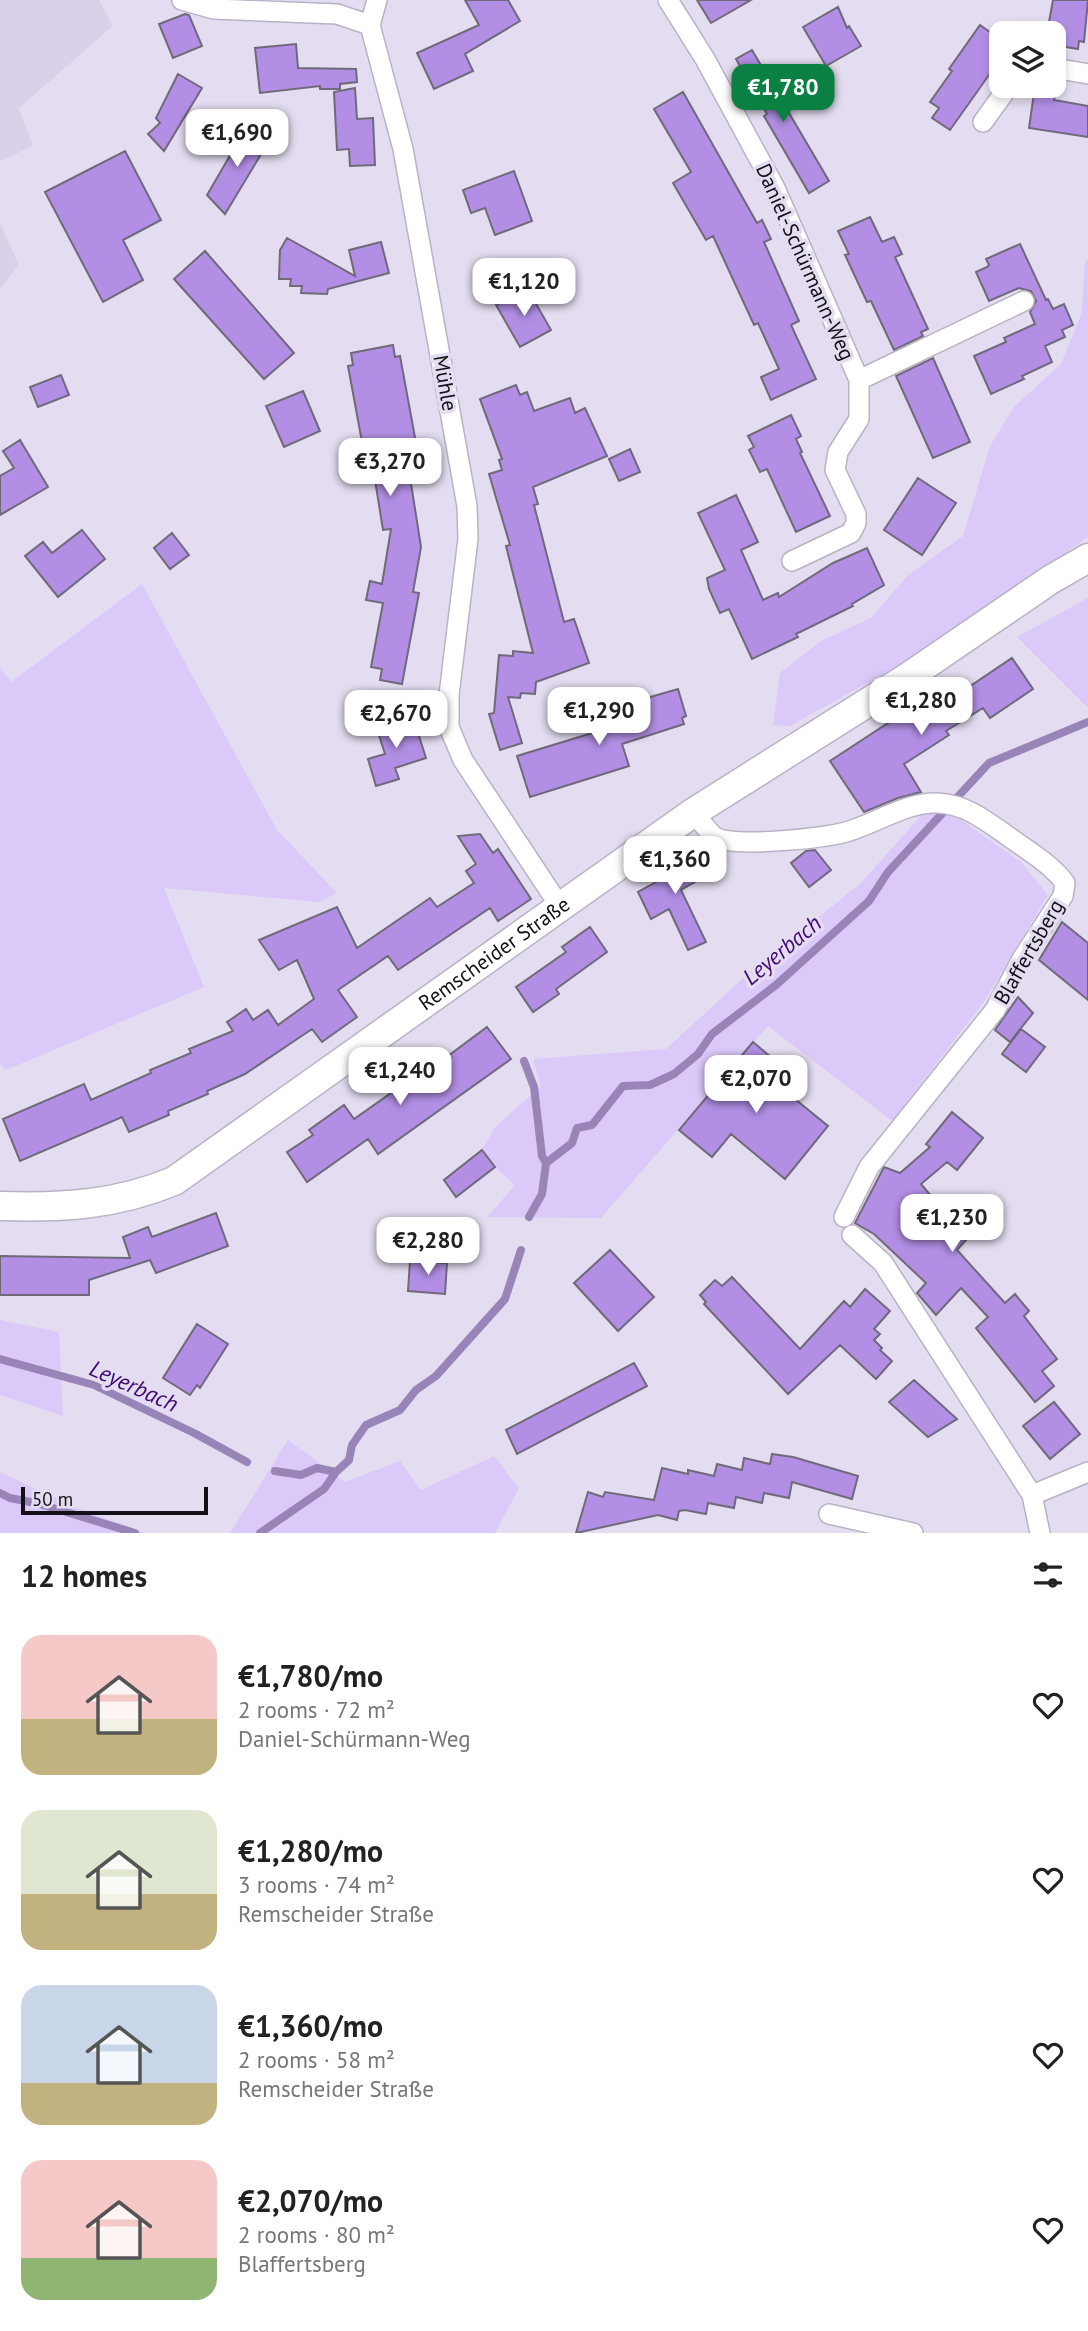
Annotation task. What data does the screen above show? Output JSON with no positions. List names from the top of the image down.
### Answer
{
  "streets": {
    "main road": ["Remscheider Straße"],
    "street": ["Daniel-Schürmann-Weg", "Mühle", "Blaffertsberg"]
  },
  "crossings": [
    ["Mühle", "Remscheider Straße"],
    ["Blaffertsberg", "Remscheider Straße"]
  ],
  "water": ["Leyerbach"],
  "scale_bar": "50 m",
  "page": {
    "price": [
      "€1,780",
      "€1,690",
      "€1,120",
      "€3,270",
      "€1,280",
      "€1,290",
      "€2,670",
      "€1,360",
      "€1,240",
      "€2,070",
      "€1,230",
      "€2,280"
    ],
    "scale": "50 m",
    "heading": "12 homes",
    "list": [
      {
        "name": "€1,780/mo",
        "note": "2 rooms · 72 m² · Daniel-Schürmann-Weg"
      },
      {
        "name": "€1,280/mo",
        "note": "3 rooms · 74 m² · Remscheider Straße"
      },
      {
        "name": "€1,360/mo",
        "note": "2 rooms · 58 m² · Remscheider Straße"
      },
      {
        "name": "€2,070/mo",
        "note": "2 rooms · 80 m² · Blaffertsberg"
      }
    ]
  }
}
